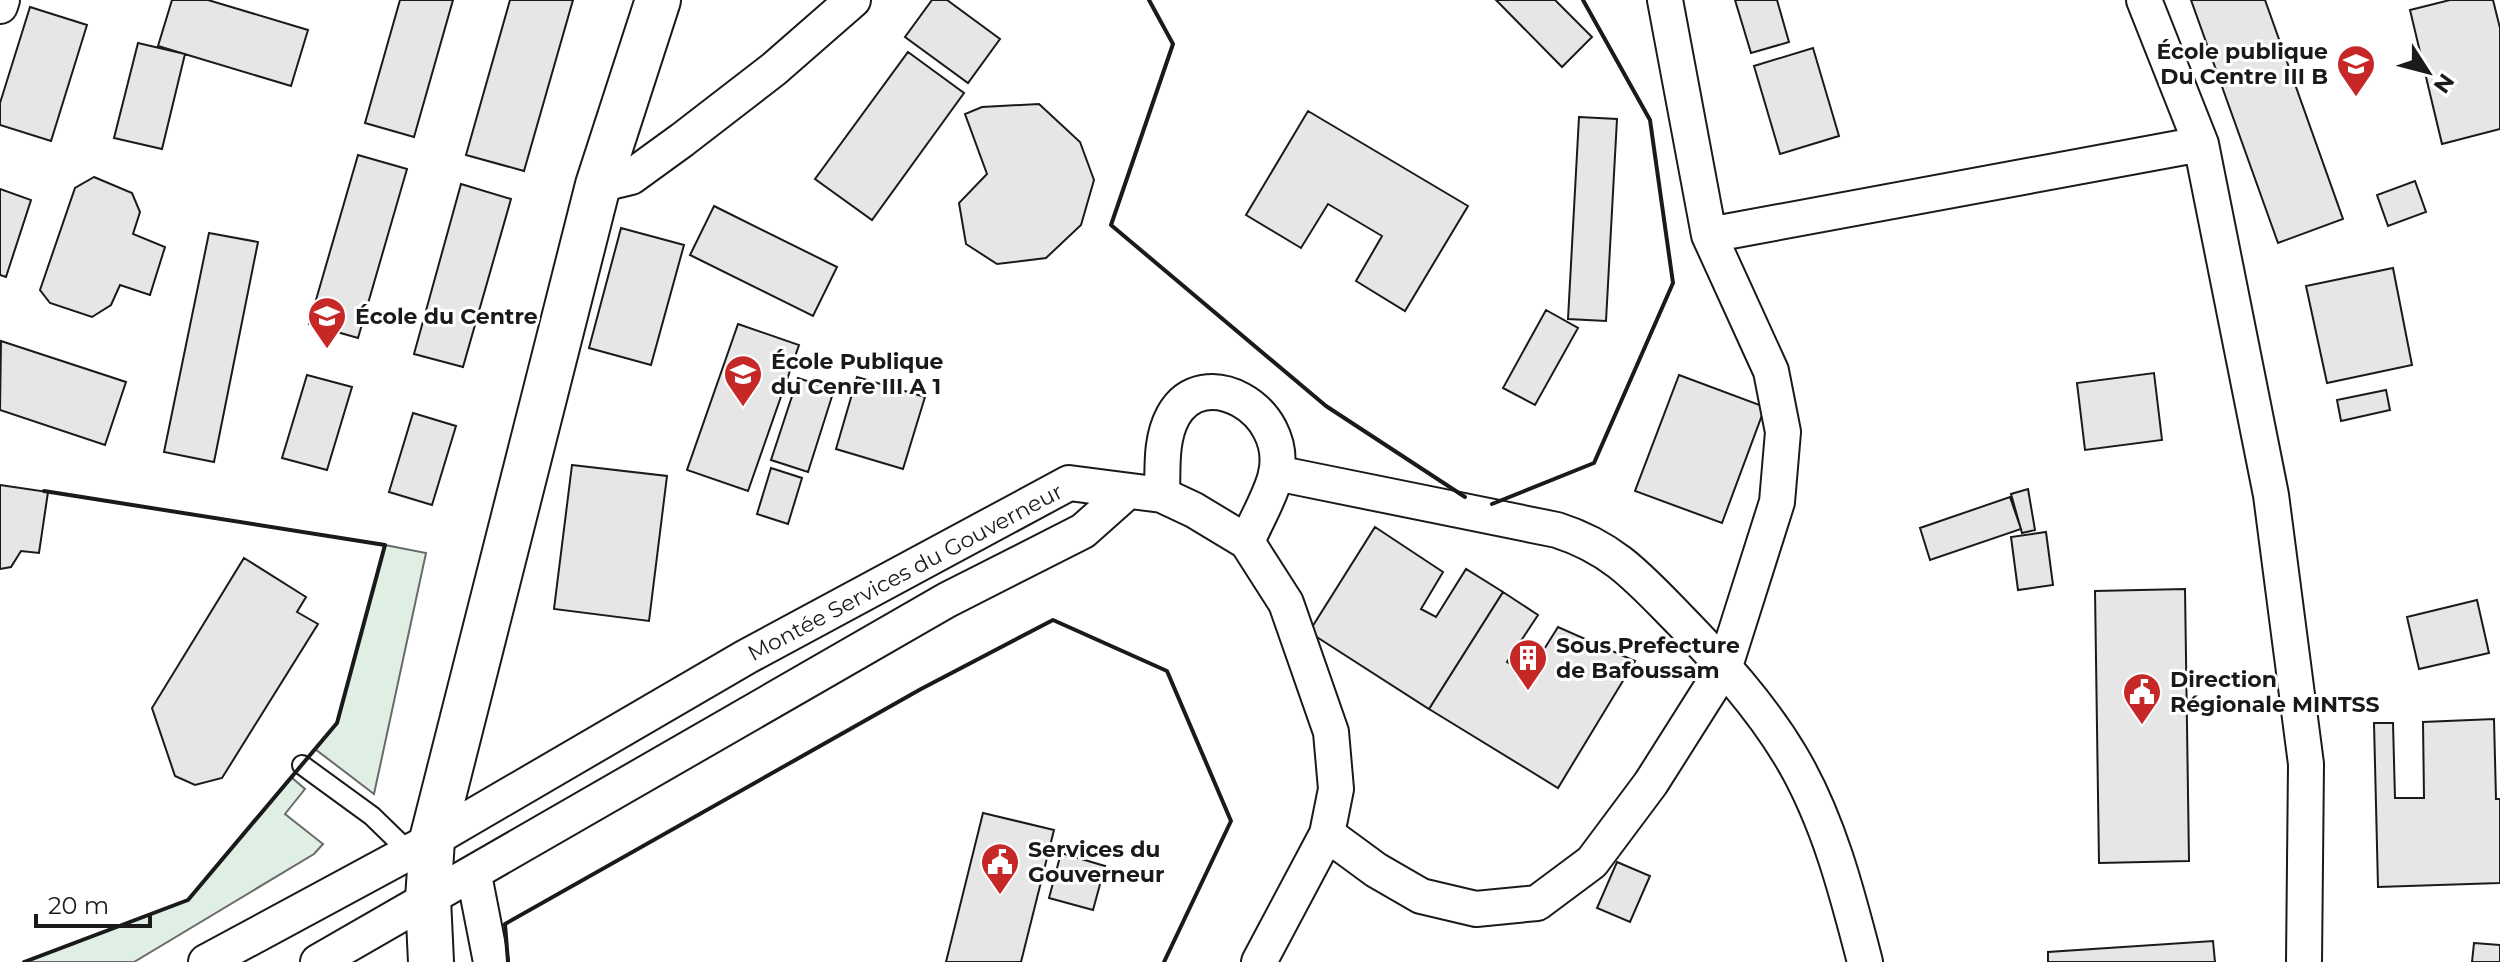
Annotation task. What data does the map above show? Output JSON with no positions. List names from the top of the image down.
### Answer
{
  "streets": {
    "street": ["Montée Services du Gouverneur"]
  },
  "places": {
    "school or university": ["École publique Du Centre III B", "École du Centre", "École Publique du Cenre III A 1"],
    "building": ["Sous Prefecture de Bafoussam"],
    "public building": ["Direction Régionale MINTSS", "Services du Gouverneur"]
  },
  "scale_bar": "20 m",
  "north": "bottom right"
}
